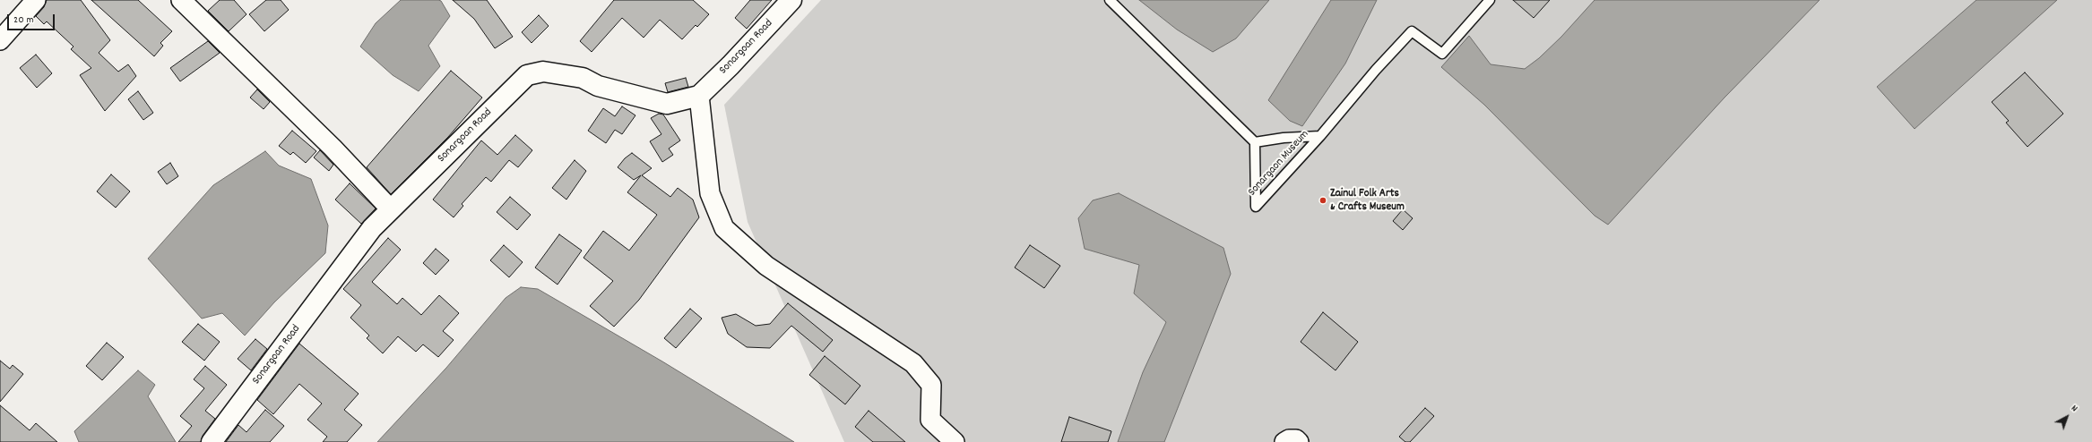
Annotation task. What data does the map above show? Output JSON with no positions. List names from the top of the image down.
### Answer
{
  "streets": {
    "main road": ["Sonargoan Road"],
    "lane": ["Sonargaon Museum"]
  },
  "places": ["Zainul Folk Arts & Crafts Museum"],
  "scale_bar": "20 m",
  "north": "top right"
}
